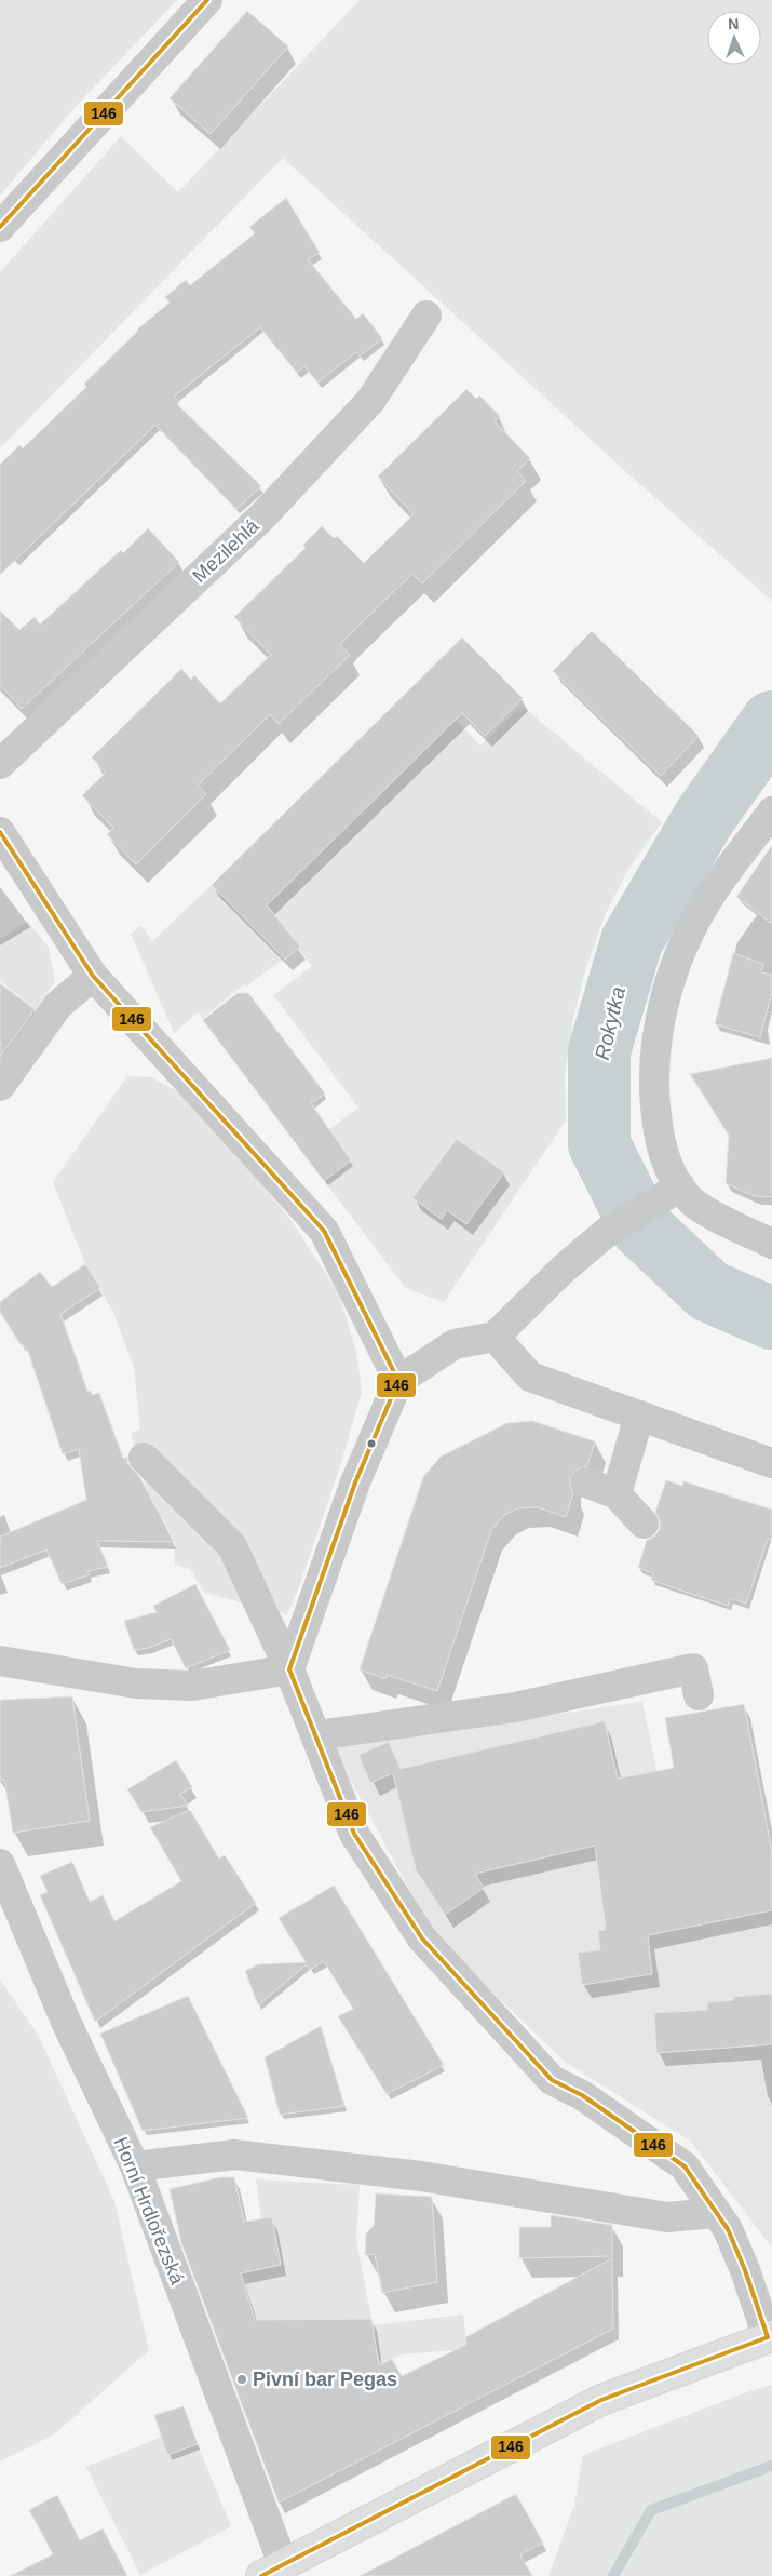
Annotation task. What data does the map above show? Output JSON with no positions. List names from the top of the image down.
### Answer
{
  "streets": {
    "street": ["Mezilehlá", "Horní Hrdlořezská"]
  },
  "water": ["Rokytka"],
  "places": ["Pivní bar Pegas"],
  "lines": ["transit line 146"],
  "north": "top"
}
